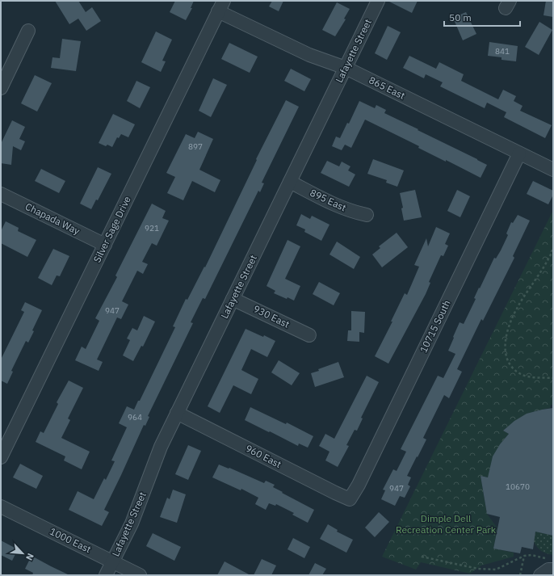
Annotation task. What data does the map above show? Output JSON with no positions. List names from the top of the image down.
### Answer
{
  "streets": {
    "street": [
      "Lafayette Street",
      "865 East",
      "895 East",
      "Chapada Way",
      "Silver Sage Drive",
      "930 East",
      "10715 South",
      "960 East",
      "1000 East"
    ]
  },
  "crossings": [
    ["Lafayette Street", "865 East"],
    ["Lafayette Street", "895 East"],
    ["Lafayette Street", "930 East"],
    ["Lafayette Street", "960 East"],
    ["Lafayette Street", "1000 East"],
    ["865 East", "Silver Sage Drive"],
    ["865 East", "10715 South"],
    ["Chapada Way", "Silver Sage Drive"],
    ["10715 South", "960 East"]
  ],
  "parks": ["Dimple Dell Recreation Center Park"],
  "house_numbers": [
    "841",
    "897",
    "921",
    "947",
    "964",
    "10670",
    "947"
  ],
  "scale_bar": "50 m",
  "north": "bottom right"
}
